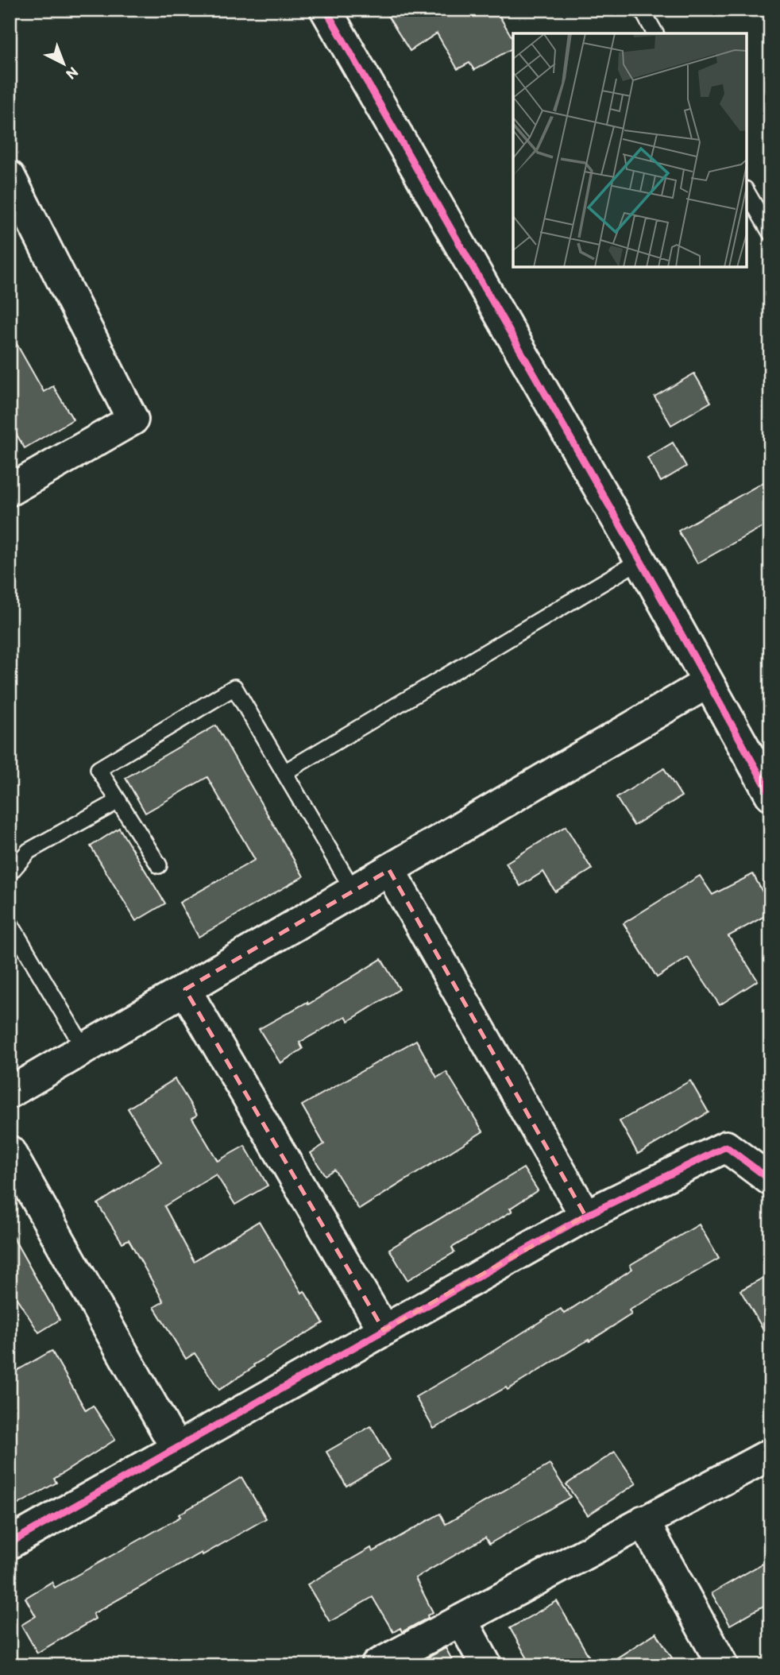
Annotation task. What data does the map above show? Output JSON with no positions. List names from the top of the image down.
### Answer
{
  "north": "bottom right"
}
